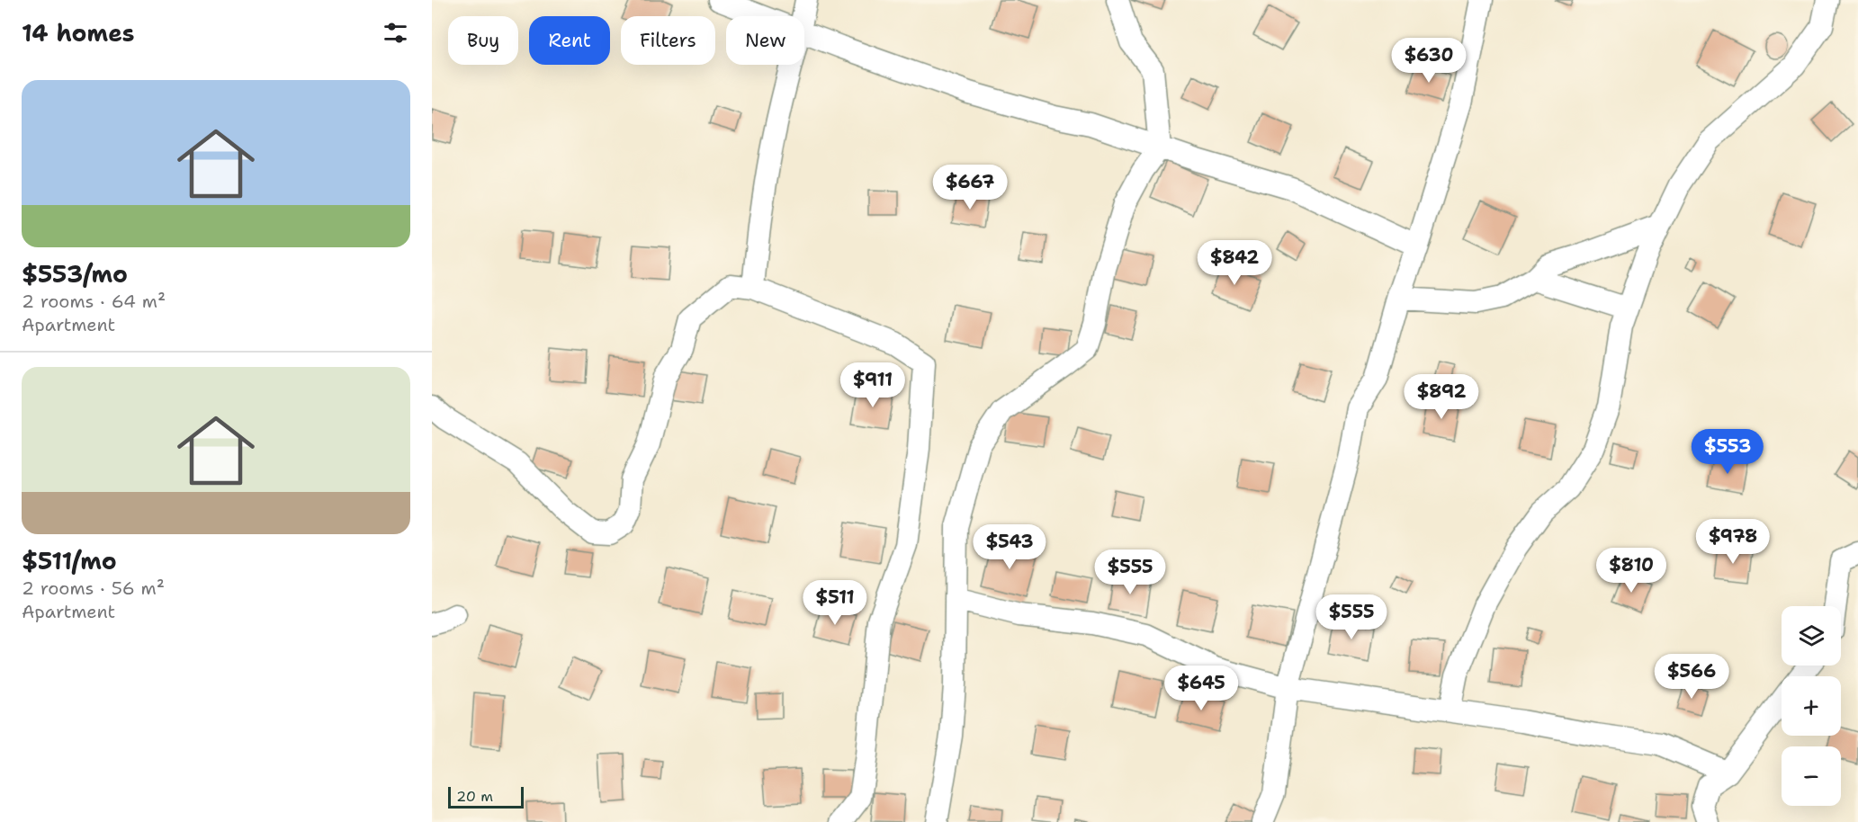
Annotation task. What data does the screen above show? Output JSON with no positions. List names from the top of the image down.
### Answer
{
  "scale_bar": "20 m",
  "page": {
    "heading": "14 homes",
    "chip": [
      "Buy",
      "Rent",
      "Filters",
      "New"
    ],
    "price": [
      "$630",
      "$667",
      "$842",
      "$911",
      "$892",
      "$553",
      "$978",
      "$543",
      "$810",
      "$555",
      "$511",
      "$555",
      "$566",
      "$645"
    ],
    "list": [
      {
        "name": "$553/mo",
        "note": "2 rooms · 64 m² · Apartment"
      },
      {
        "name": "$511/mo",
        "note": "2 rooms · 56 m² · Apartment"
      }
    ],
    "map_buttons": ["+", "−"],
    "scale": "20 m"
  }
}
